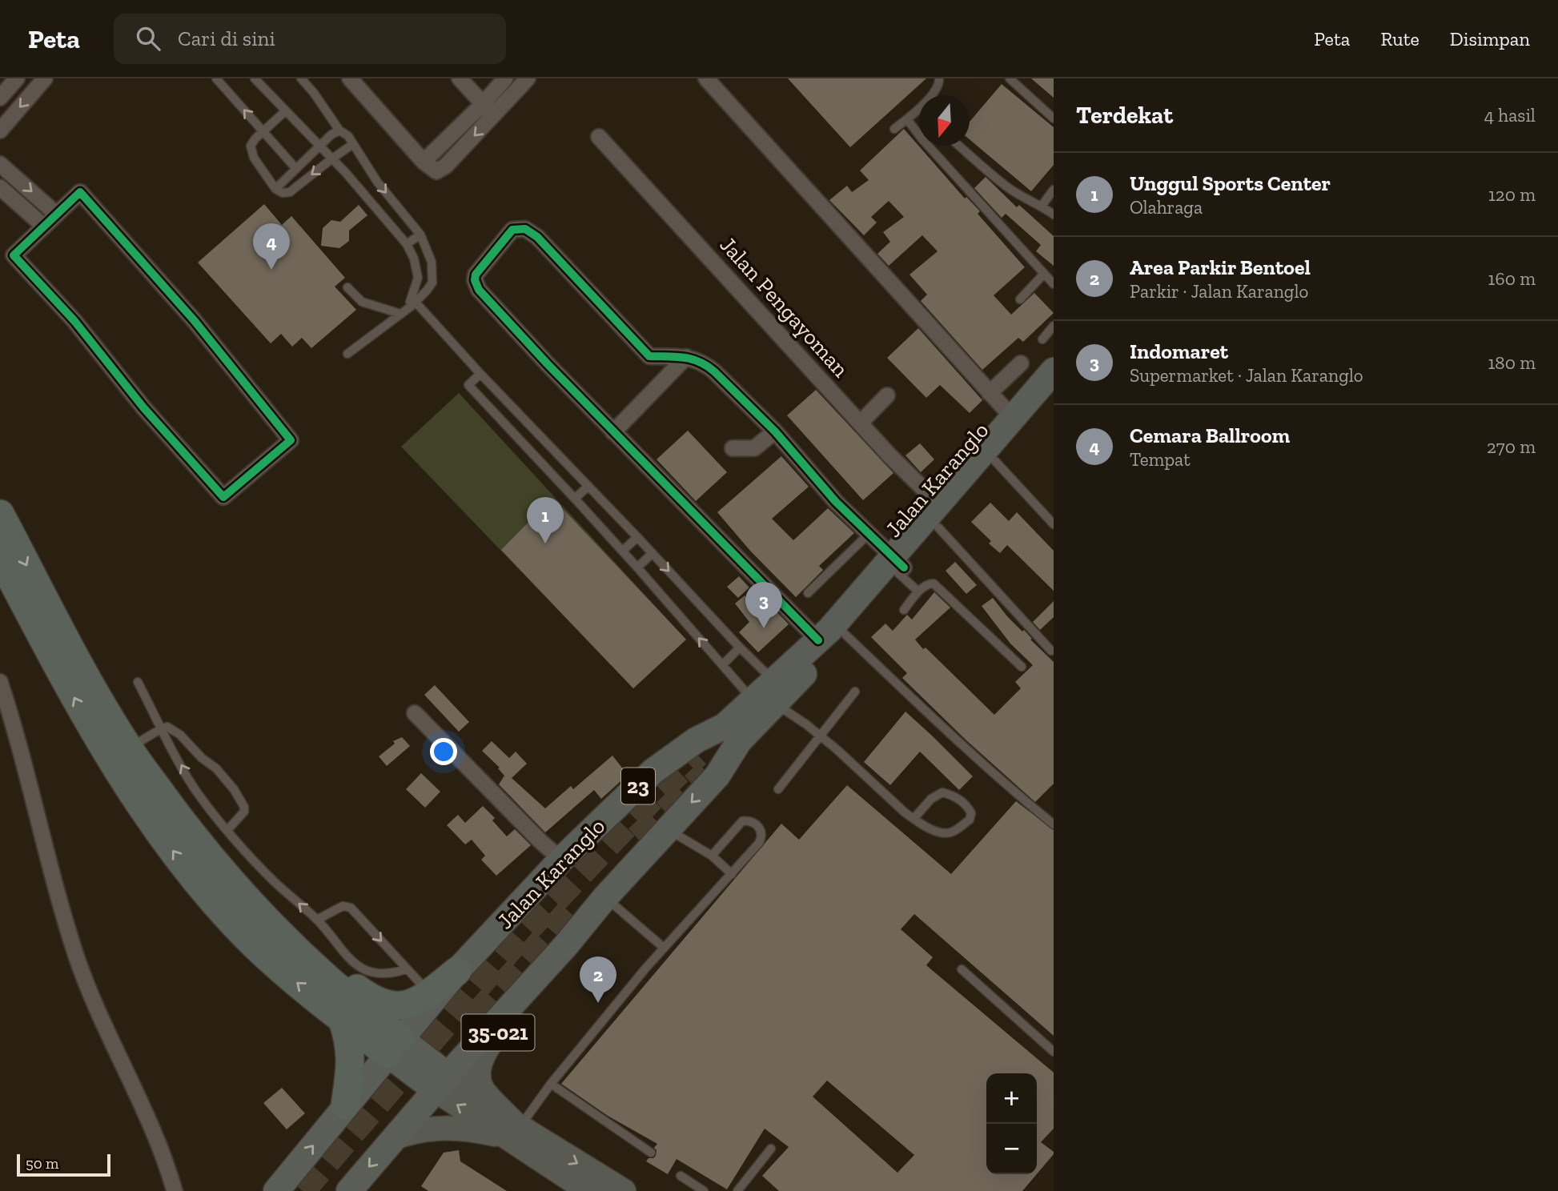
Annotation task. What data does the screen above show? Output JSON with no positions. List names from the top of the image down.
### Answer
{
  "streets": {
    "highway": ["Jalan Karanglo", "23"],
    "main road": ["35-021"],
    "street": ["Jalan Pengayoman"]
  },
  "crossings": [
    ["Jalan Pengayoman", "Jalan Karanglo"],
    ["Jalan Karanglo", "23"],
    ["Jalan Karanglo", "35-021"]
  ],
  "scale_bar": "50 m",
  "north": "bottom",
  "page": {
    "header": "Peta",
    "search": "Cari di sini",
    "nav": ["Peta", "Rute", "Disimpan"],
    "heading": ["Terdekat", "4 hasil"],
    "list": [
      {
        "mark": "1",
        "name": "Unggul Sports Center",
        "note": "Olahraga",
        "value": "120 m"
      },
      {
        "mark": "2",
        "name": "Area Parkir Bentoel",
        "note": "Parkir · Jalan Karanglo",
        "value": "160 m"
      },
      {
        "mark": "3",
        "name": "Indomaret",
        "note": "Supermarket · Jalan Karanglo",
        "value": "180 m"
      },
      {
        "mark": "4",
        "name": "Cemara Ballroom",
        "note": "Tempat",
        "value": "270 m"
      }
    ],
    "pins": [
      "4",
      "1",
      "3",
      "2"
    ],
    "map_buttons": ["+", "−"],
    "scale": "50 m"
  }
}
